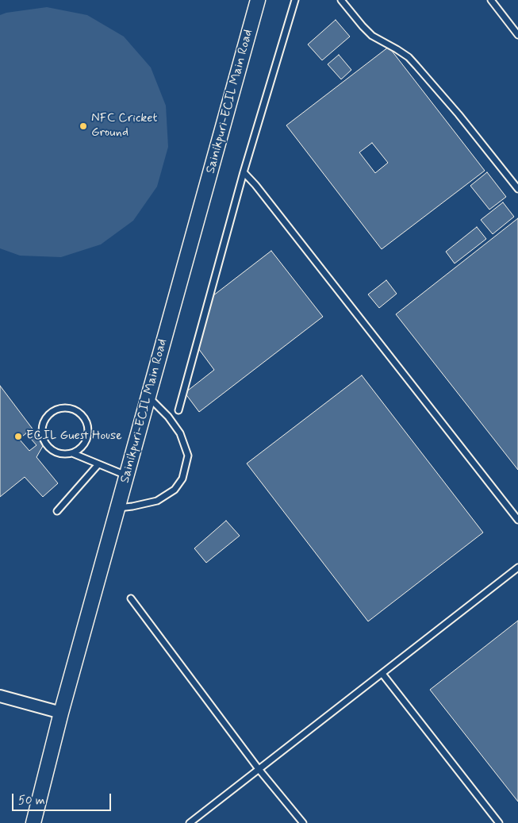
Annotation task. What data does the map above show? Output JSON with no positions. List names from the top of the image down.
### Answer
{
  "streets": {
    "street": ["Sainikpuri-ECIL Main Road"]
  },
  "places": ["NFC Cricket Ground", "ECIL Guest House"],
  "scale_bar": "50 m"
}
